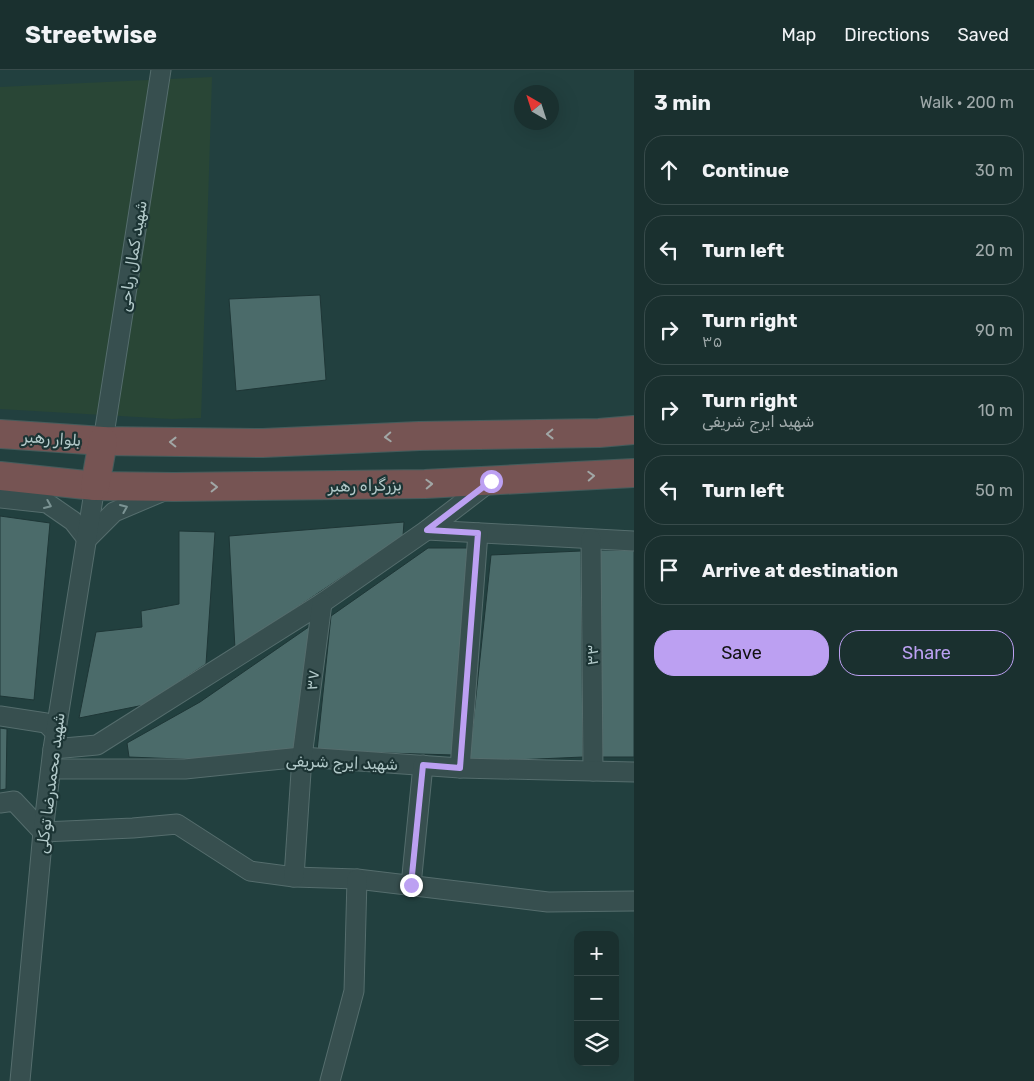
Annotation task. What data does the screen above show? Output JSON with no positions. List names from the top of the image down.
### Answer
{
  "streets": {
    "highway": ["بلوار رهبر", "بزرگراه رهبر"],
    "street": [
      "شهید کمال ریاحی",
      "۳۳",
      "۳۷",
      "شهید ایرج شریفی",
      "شهید محمدرضا توکلی"
    ]
  },
  "crossings": [
    ["شهید کمال ریاحی", "بلوار رهبر"],
    ["بزرگراه رهبر", "شهید محمدرضا توکلی"],
    ["۳۳", "شهید ایرج شریفی"],
    ["۳۷", "شهید ایرج شریفی"],
    ["شهید ایرج شریفی", "شهید محمدرضا توکلی"]
  ],
  "north": "top left",
  "page": {
    "header": "Streetwise",
    "nav": ["Map", "Directions", "Saved"],
    "heading": ["3 min", "Walk · 200 m"],
    "list": [
      ["Continue", "30 m"],
      ["Turn left", "20 m"],
      ["Turn right", "۳۵", "90 m"],
      ["Turn right", "شهید ایرج شریفی", "10 m"],
      ["Turn left", "50 m"],
      "Arrive at destination"
    ],
    "buttons": ["Save", "Share"],
    "map_buttons": ["+", "−"]
  }
}
